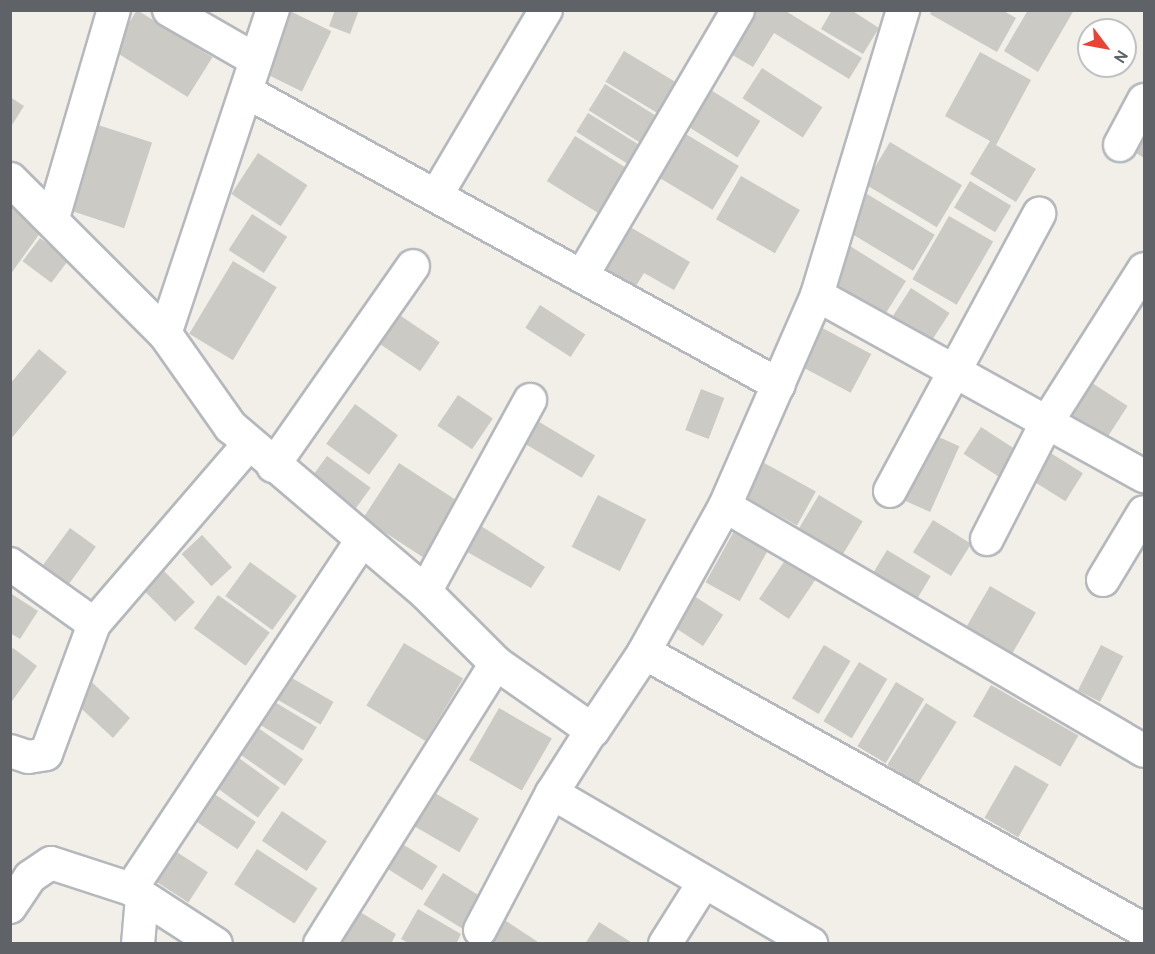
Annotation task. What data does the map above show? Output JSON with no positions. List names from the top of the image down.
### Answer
{
  "north": "bottom right"
}
